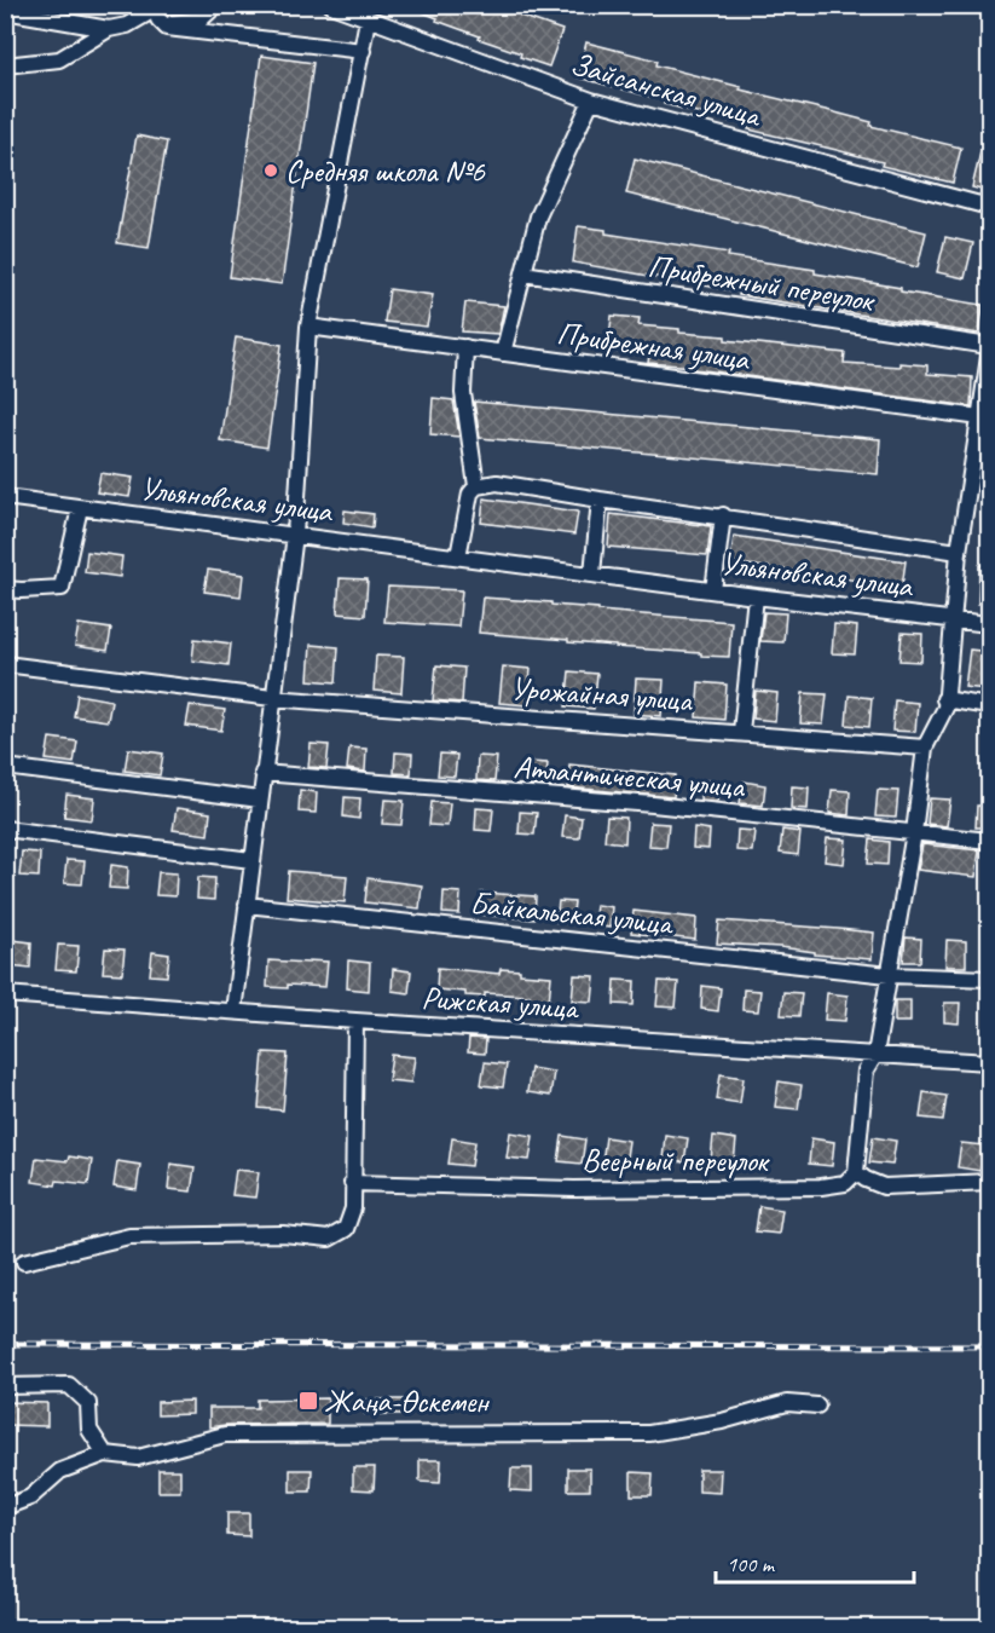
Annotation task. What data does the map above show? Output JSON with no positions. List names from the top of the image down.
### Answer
{
  "streets": {
    "street": [
      "Зайсанская улица",
      "Прибрежный переулок",
      "Прибрежная улица",
      "Ульяновская улица",
      "Урожайная улица",
      "Атлантическая улица",
      "Байкальская улица",
      "Рижская улица",
      "Веерный переулок"
    ]
  },
  "places": {
    "other": ["Средняя школа №6"],
    "transit": ["Жаңа-Өскемен"]
  },
  "scale_bar": "100 m"
}
